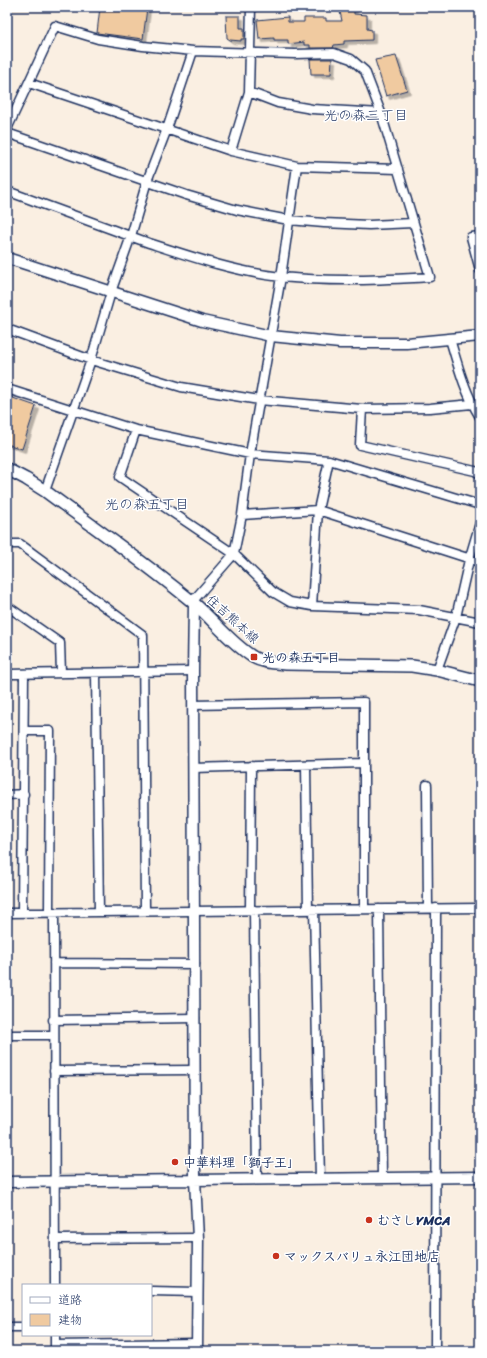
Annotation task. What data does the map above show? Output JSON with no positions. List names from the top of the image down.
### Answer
{
  "streets": {
    "main road": ["住吉熊本線"]
  },
  "districts": ["光の森三丁目", "光の森五丁目"],
  "places": {
    "transit": ["光の森五丁目"],
    "other": ["中華料理「獅子王」", "むさしYMCA", "マックスバリュ永江団地店"]
  },
  "legend": ["道路", "建物"]
}
